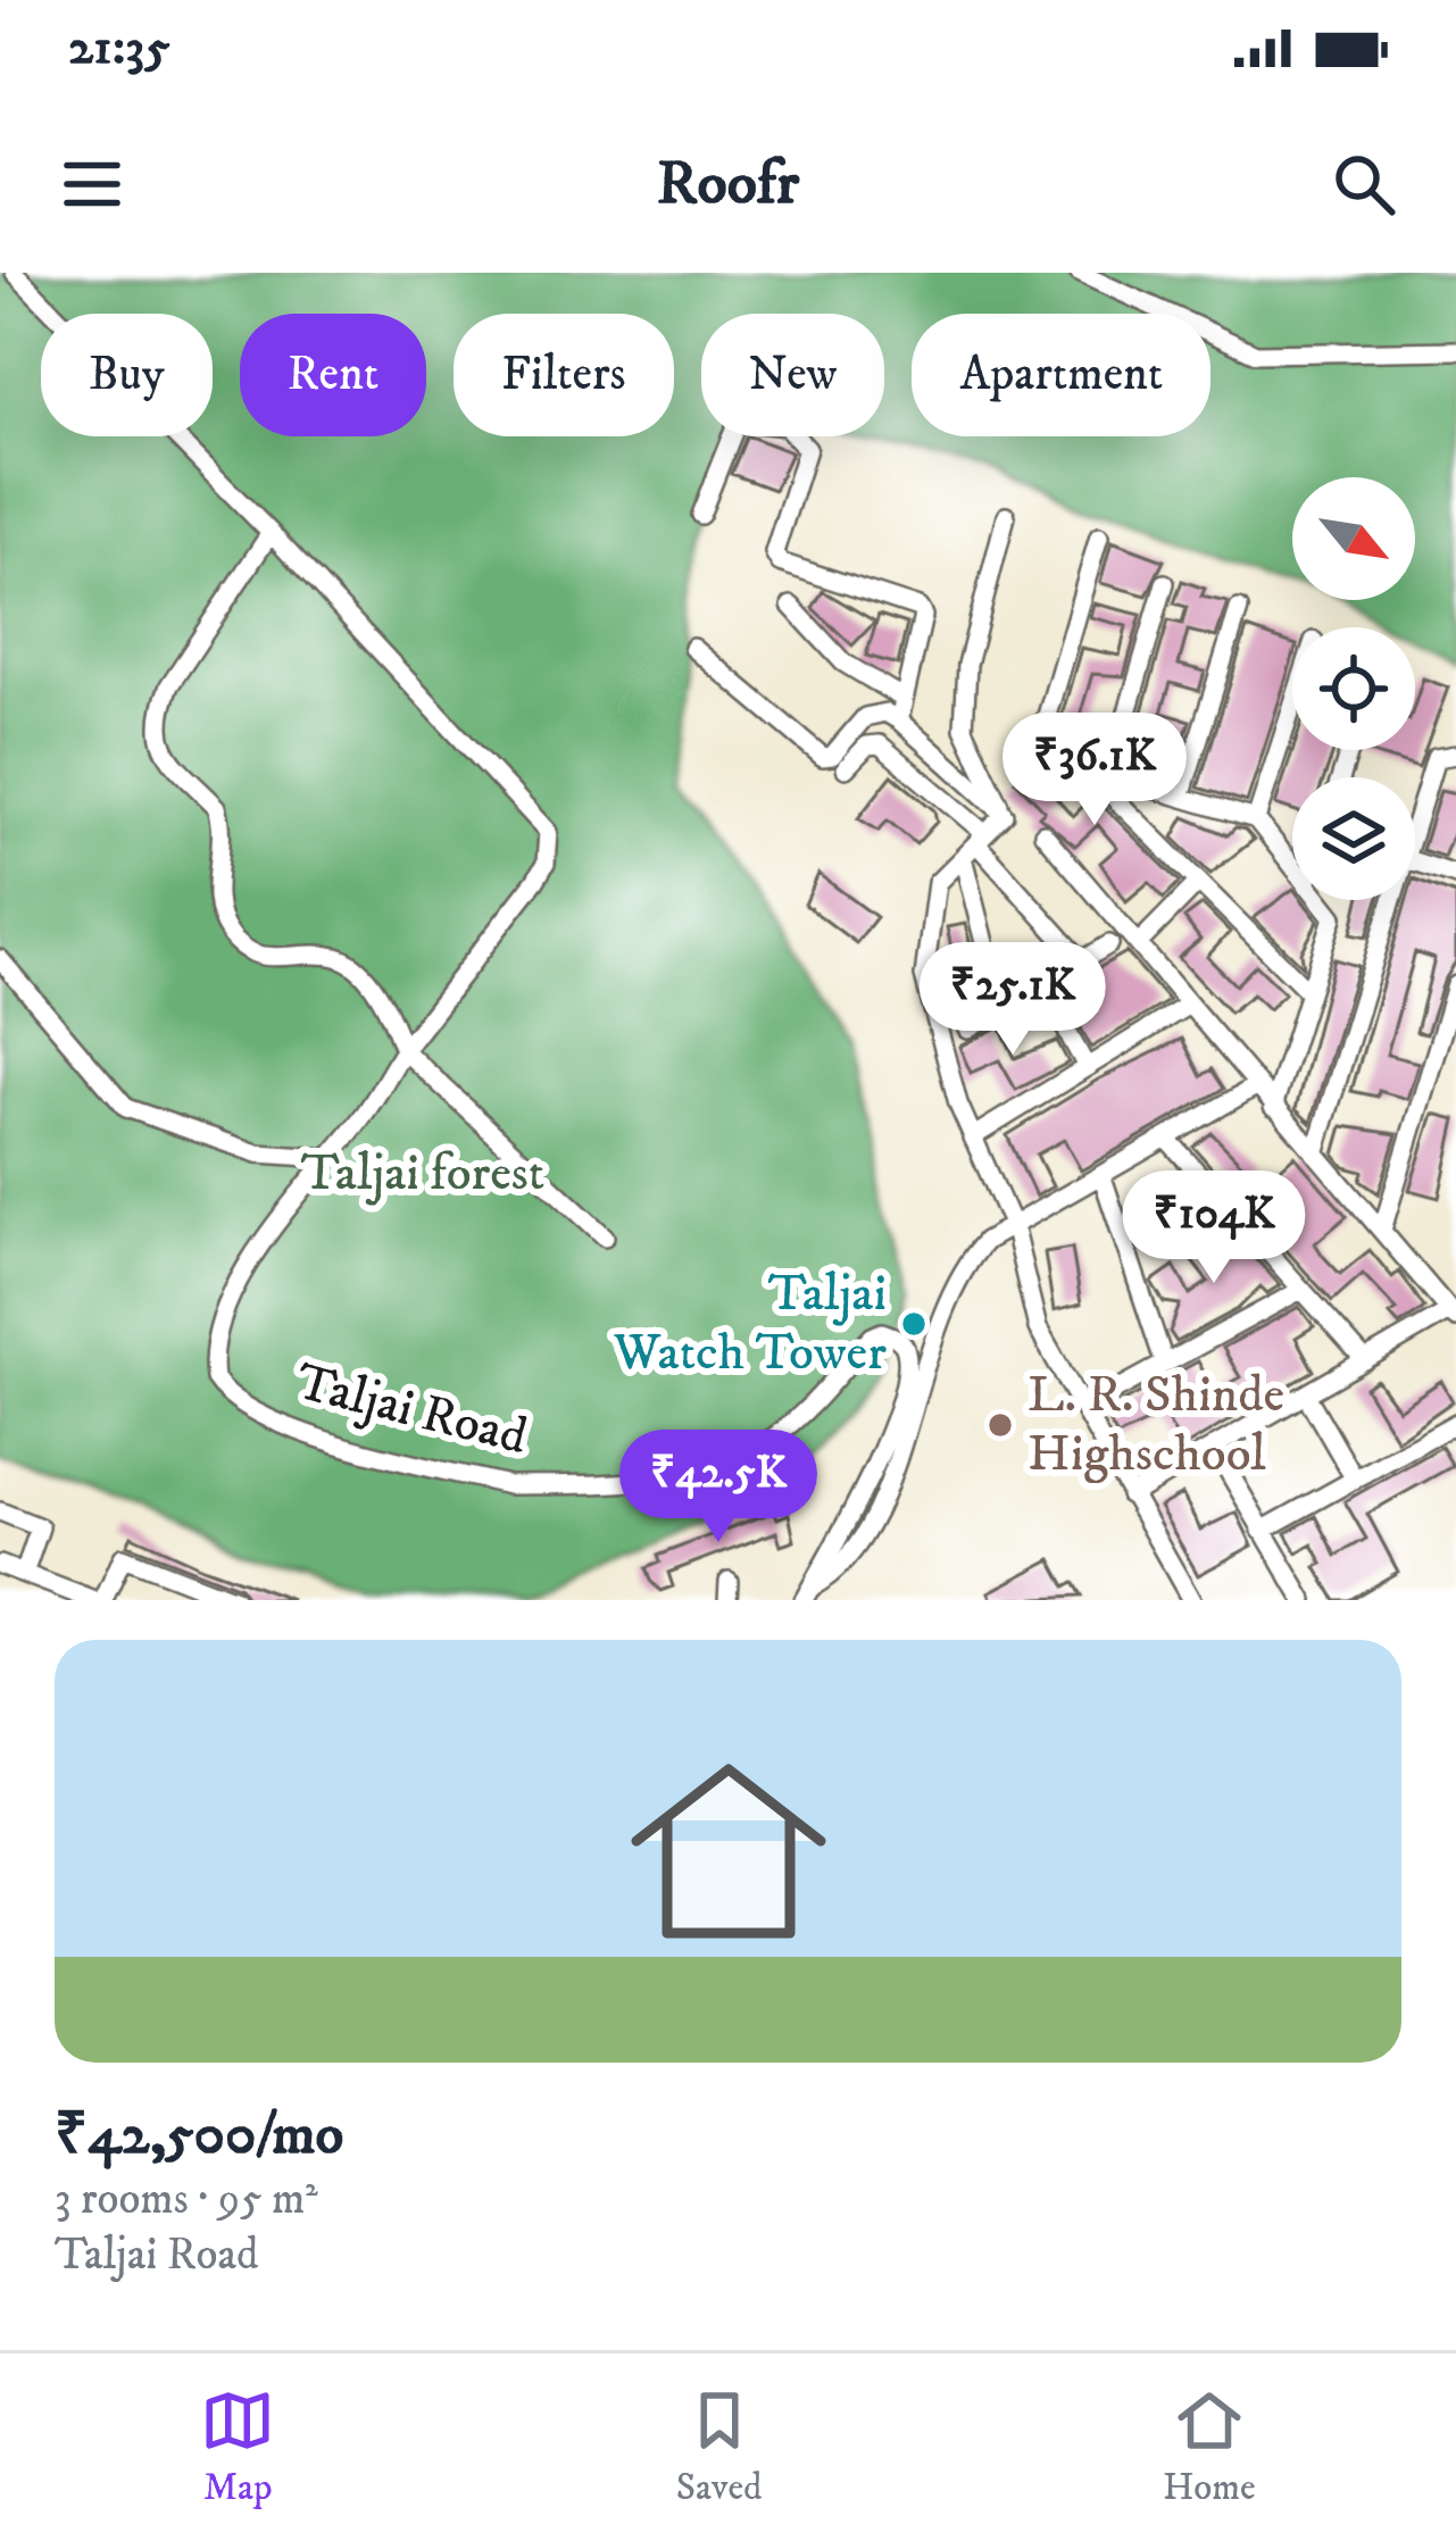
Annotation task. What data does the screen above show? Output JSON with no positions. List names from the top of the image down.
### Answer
{
  "streets": {
    "street": ["Taljai Road"]
  },
  "parks": ["Taljai forest"],
  "places": ["Taljai Watch Tower", "L. R. Shinde Highschool"],
  "north": "bottom right",
  "page": {
    "status": "21:35",
    "header": "Roofr",
    "chip": [
      "Buy",
      "Rent",
      "Filters",
      "New",
      "Apartment"
    ],
    "price": [
      "₹36.1K",
      "₹25.1K",
      "₹104K",
      "₹42.5K"
    ],
    "list": [
      {
        "name": "₹42,500/mo",
        "note": "3 rooms · 95 m² · Taljai Road"
      }
    ],
    "tabs": ["Map", "Saved", "Home"]
  }
}
